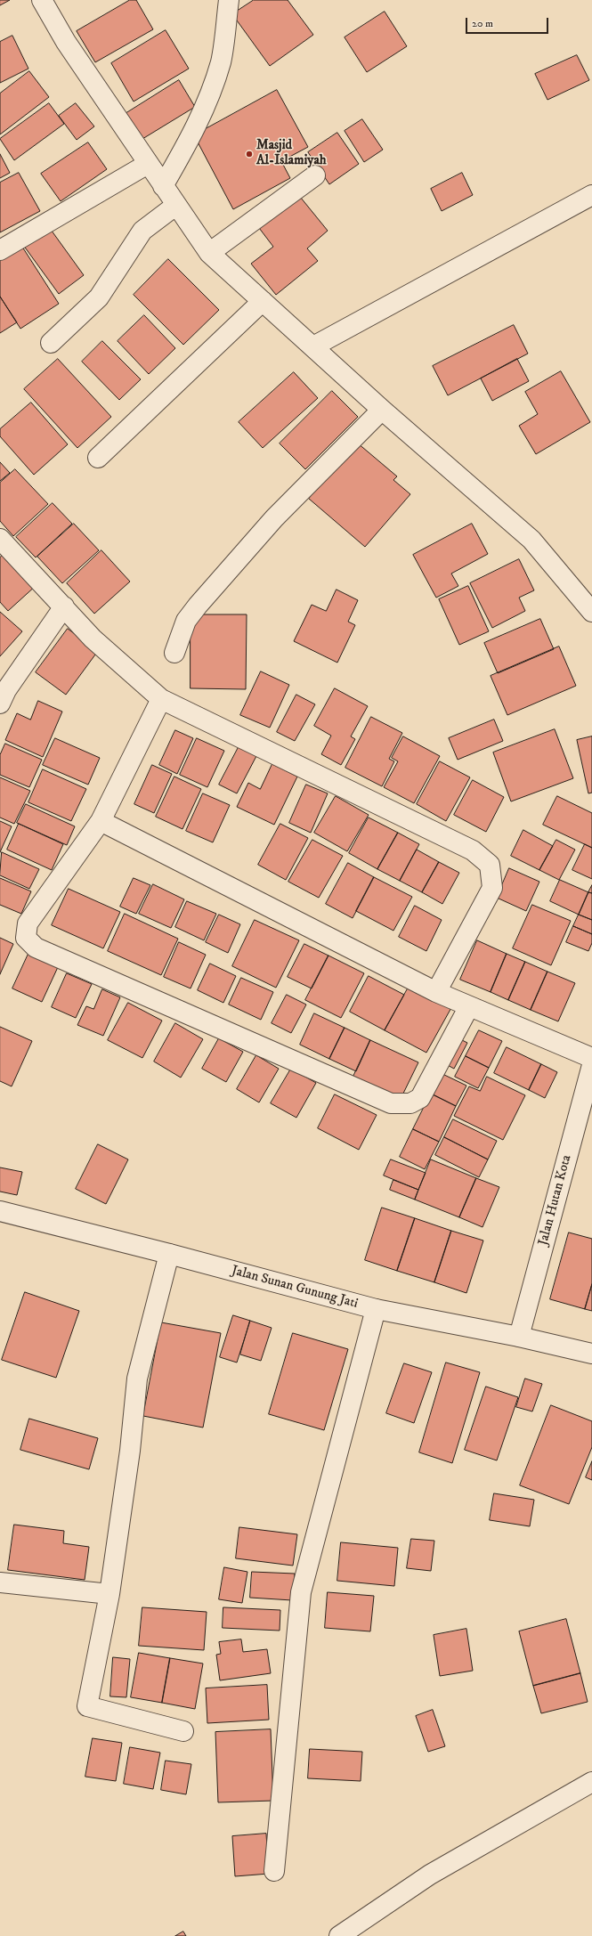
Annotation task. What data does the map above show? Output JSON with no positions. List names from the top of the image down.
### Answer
{
  "streets": {
    "street": ["Jalan Hutan Kota", "Jalan Sunan Gunung Jati"]
  },
  "crossings": [
    ["Jalan Hutan Kota", "Jalan Sunan Gunung Jati"]
  ],
  "places": ["Masjid Al-Islamiyah"],
  "scale_bar": "20 m"
}
